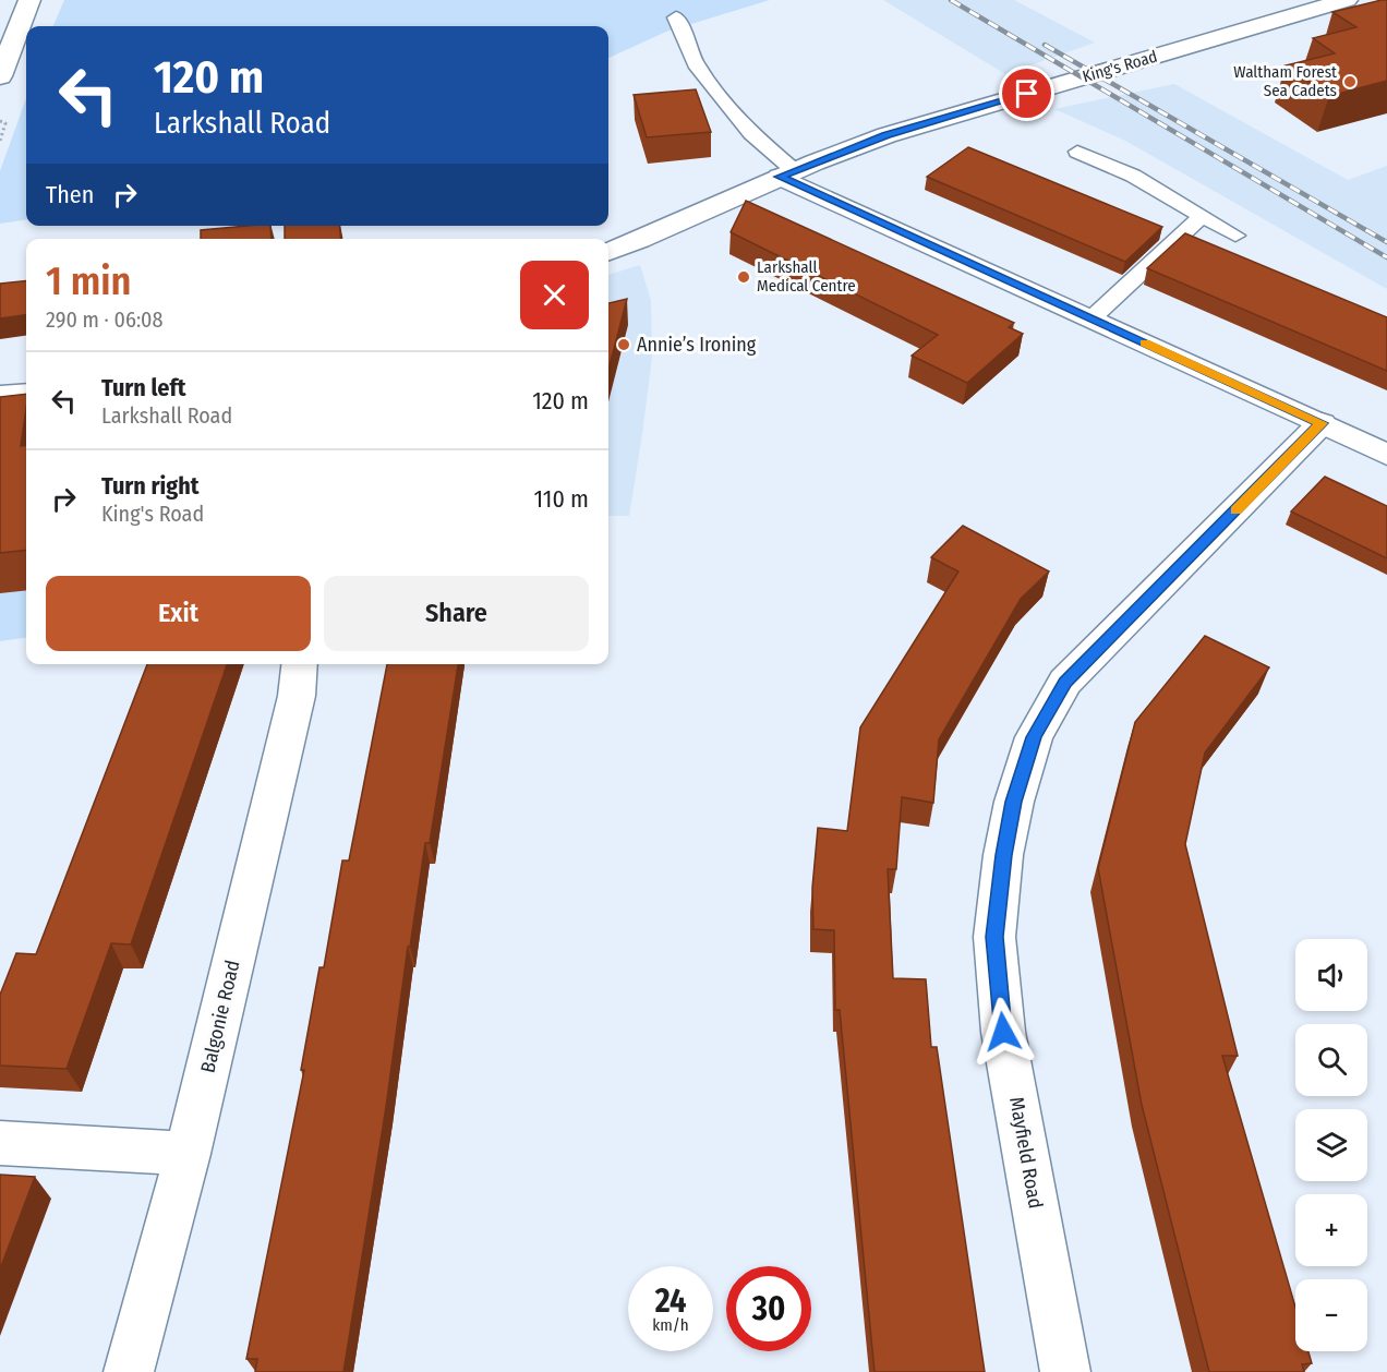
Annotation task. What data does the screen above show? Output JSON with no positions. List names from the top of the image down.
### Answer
{
  "streets": {
    "street": ["King's Road", "Balgonie Road", "Mayfield Road"]
  },
  "places": ["Waltham Forest Sea Cadets", "Larkshall Medical Centre", "Annie’s Ironing"],
  "page": {
    "turn": ["120 m", "Larkshall Road"],
    "then": "Then",
    "heading": ["1 min", "290 m · 06:08"],
    "list": [
      {
        "name": "Turn left",
        "note": "Larkshall Road",
        "value": "120 m"
      },
      {
        "name": "Turn right",
        "note": "King's Road",
        "value": "110 m"
      }
    ],
    "buttons": ["Exit", "Share"],
    "map_buttons": ["+", "−"],
    "speed": "24 km/h",
    "limit": "30"
  }
}
